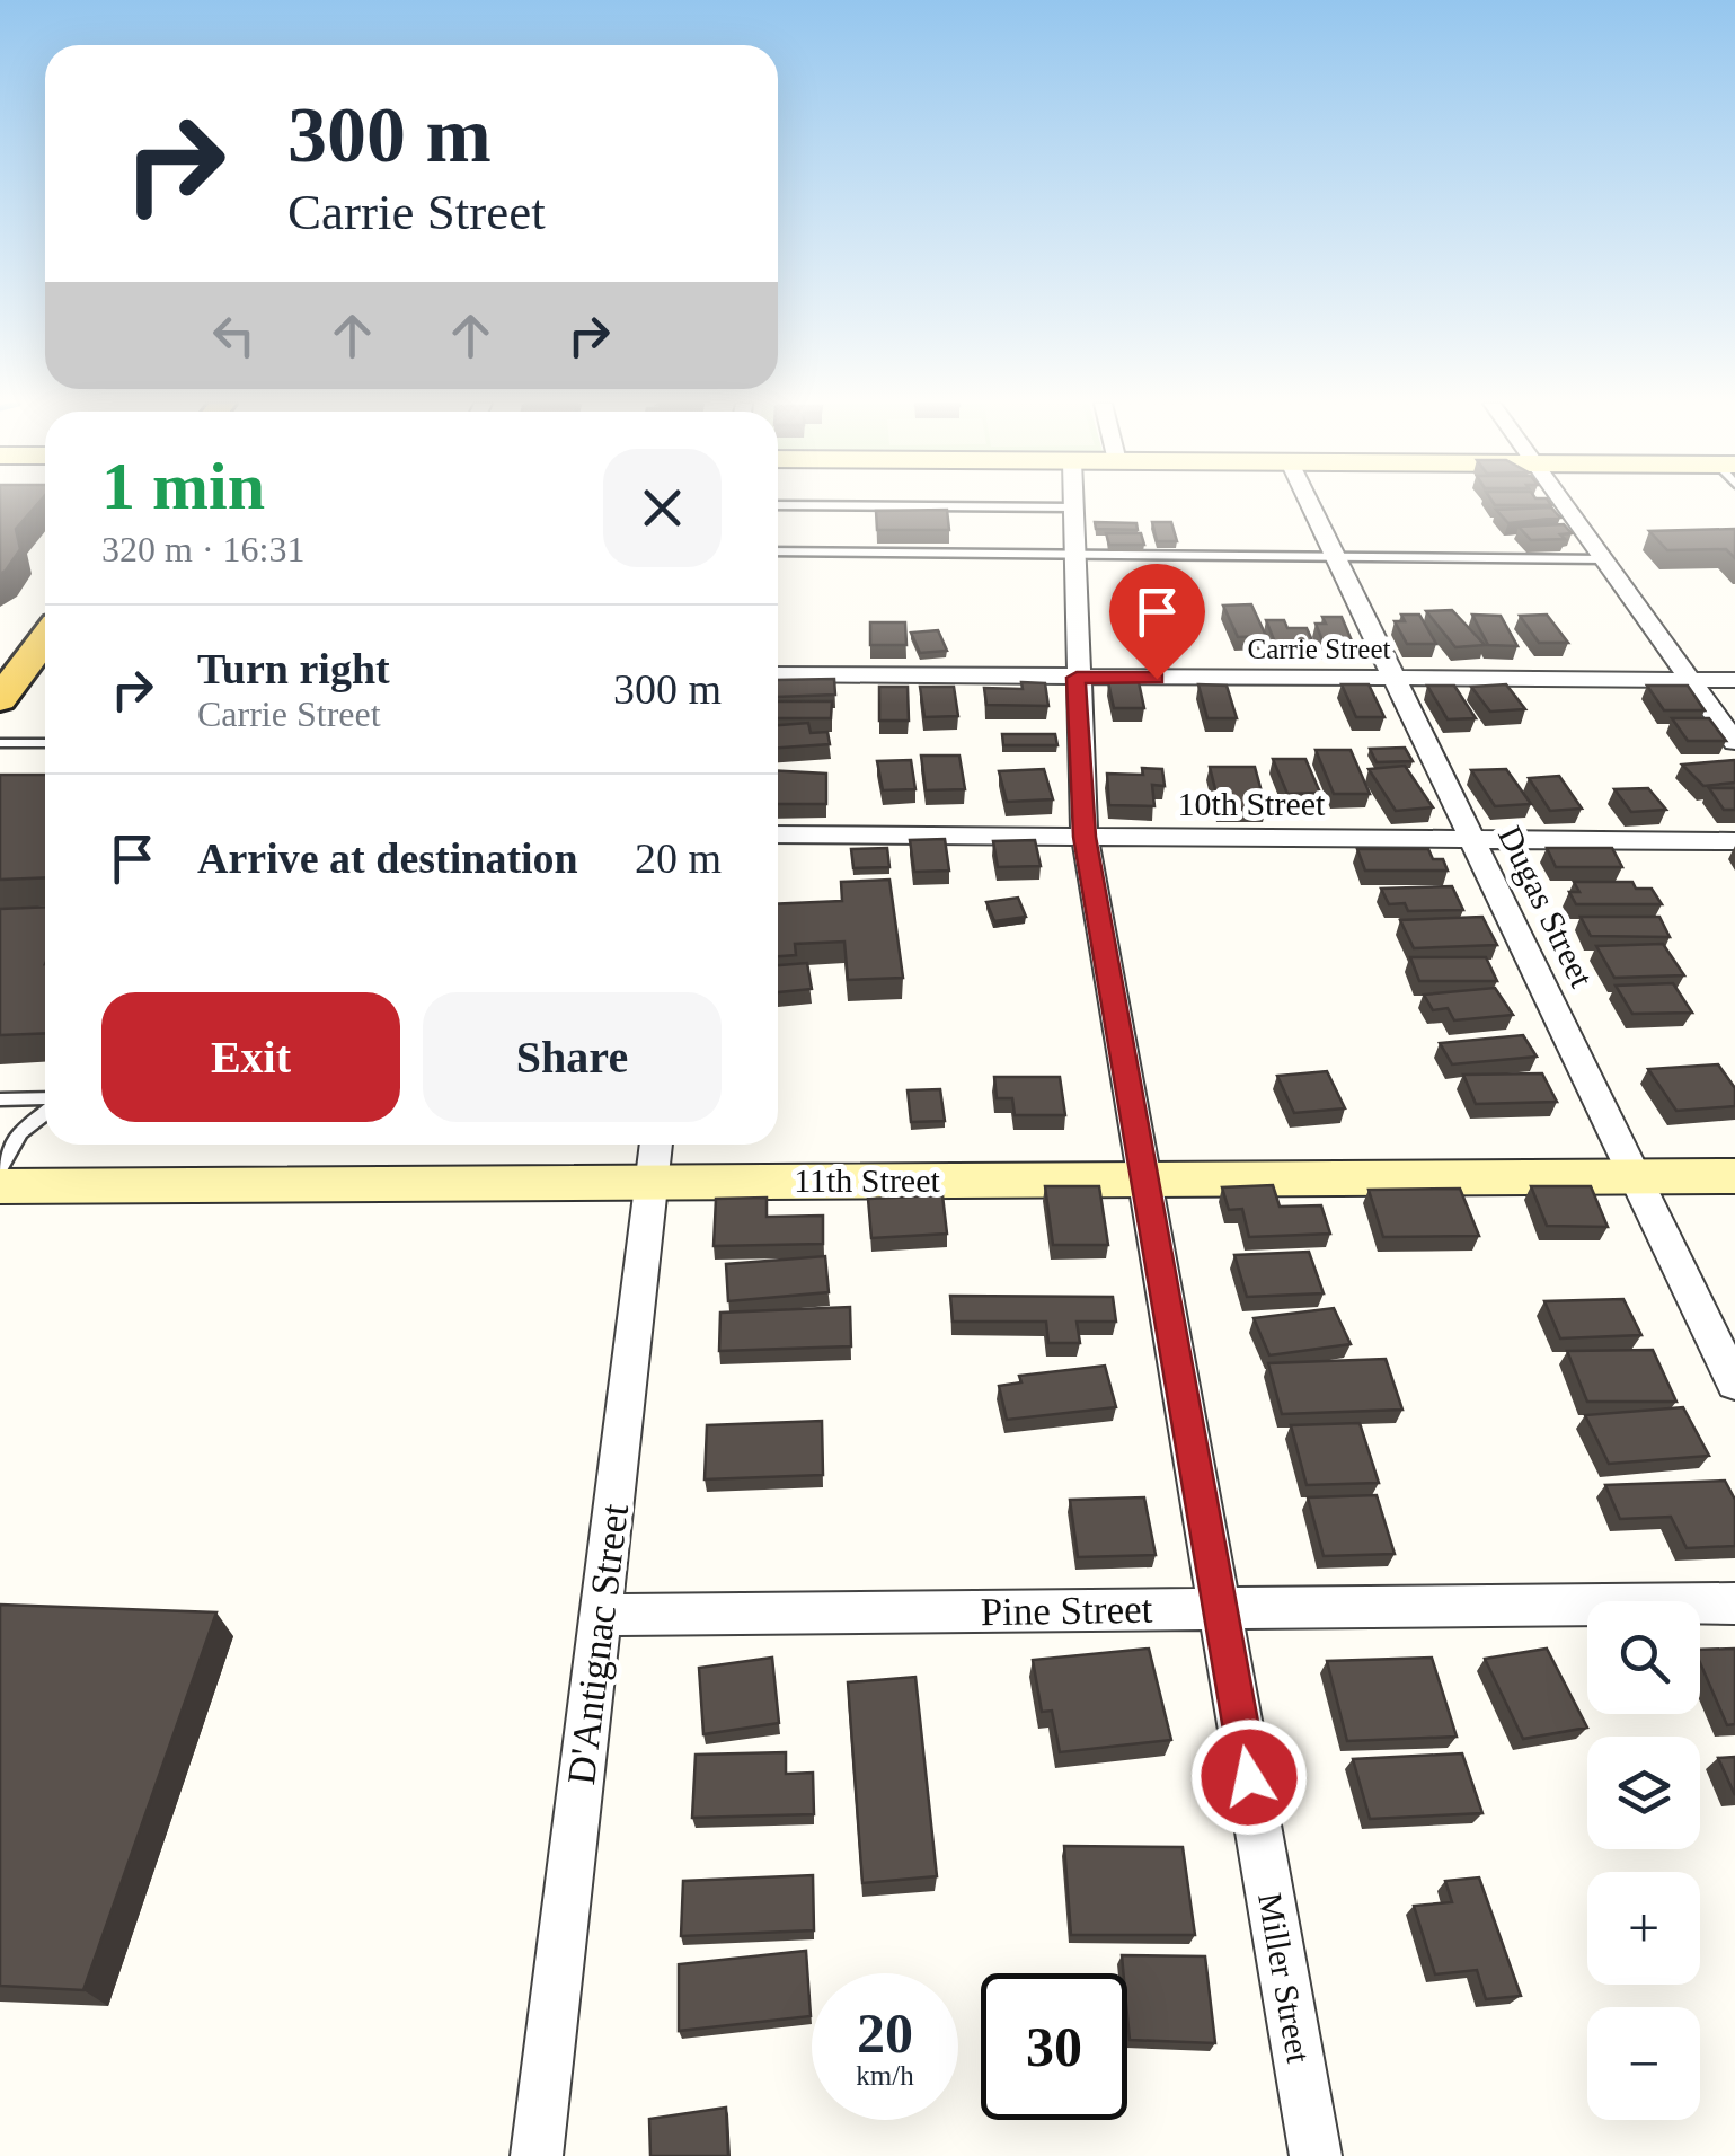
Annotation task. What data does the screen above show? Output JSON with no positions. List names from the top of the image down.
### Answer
{
  "streets": {
    "street": [
      "Carrie Street",
      "10th Street",
      "Dugas Street",
      "11th Street",
      "Pine Street",
      "D'Antignac Street",
      "Miller Street"
    ]
  },
  "crossings": [
    ["Carrie Street", "Dugas Street"],
    ["Carrie Street", "Miller Street"],
    ["10th Street", "Dugas Street"],
    ["10th Street", "Miller Street"],
    ["Dugas Street", "11th Street"],
    ["11th Street", "D'Antignac Street"],
    ["11th Street", "Miller Street"],
    ["Pine Street", "D'Antignac Street"],
    ["Pine Street", "Miller Street"]
  ],
  "page": {
    "turn": ["300 m", "Carrie Street"],
    "heading": ["1 min", "320 m · 16:31"],
    "list": [
      {
        "name": "Turn right",
        "note": "Carrie Street",
        "value": "300 m"
      },
      {
        "name": "Arrive at destination",
        "value": "20 m"
      }
    ],
    "buttons": ["Exit", "Share"],
    "map_buttons": ["+", "−"],
    "speed": "20 km/h",
    "limit": "30"
  }
}
